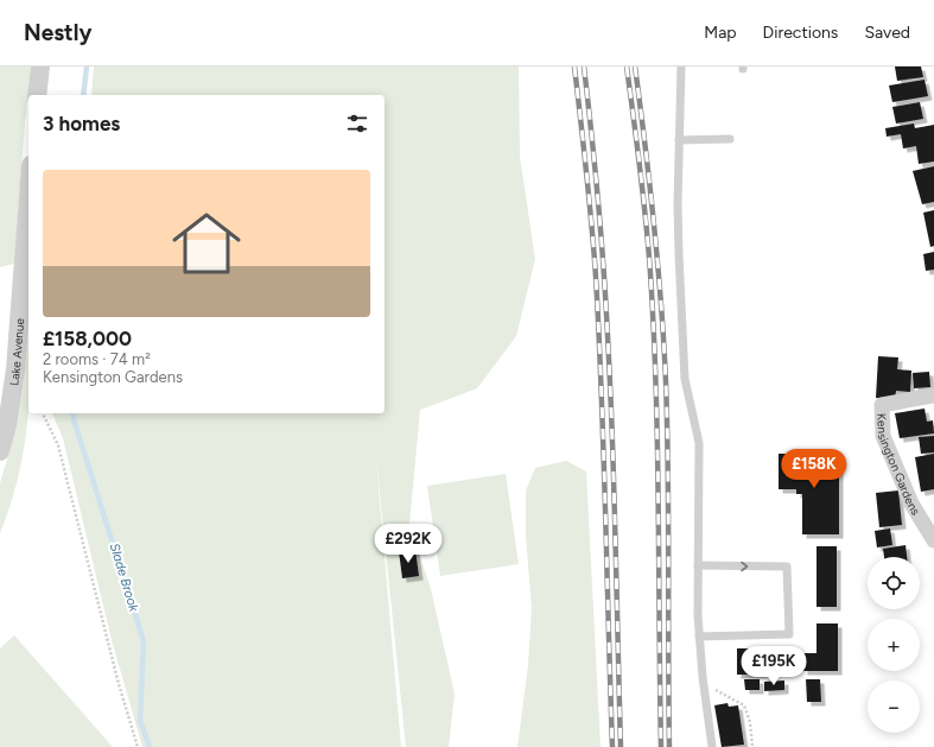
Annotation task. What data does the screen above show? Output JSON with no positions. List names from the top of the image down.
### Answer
{
  "streets": {
    "street": ["Lake Avenue", "Kensington Gardens"]
  },
  "water": ["Slade Brook"],
  "page": {
    "header": "Nestly",
    "nav": ["Map", "Directions", "Saved"],
    "heading": "3 homes",
    "list": [
      {
        "name": "£158,000",
        "note": "2 rooms · 74 m² · Kensington Gardens"
      }
    ],
    "price": ["£158K", "£292K", "£195K"],
    "map_buttons": ["+", "−"]
  }
}
